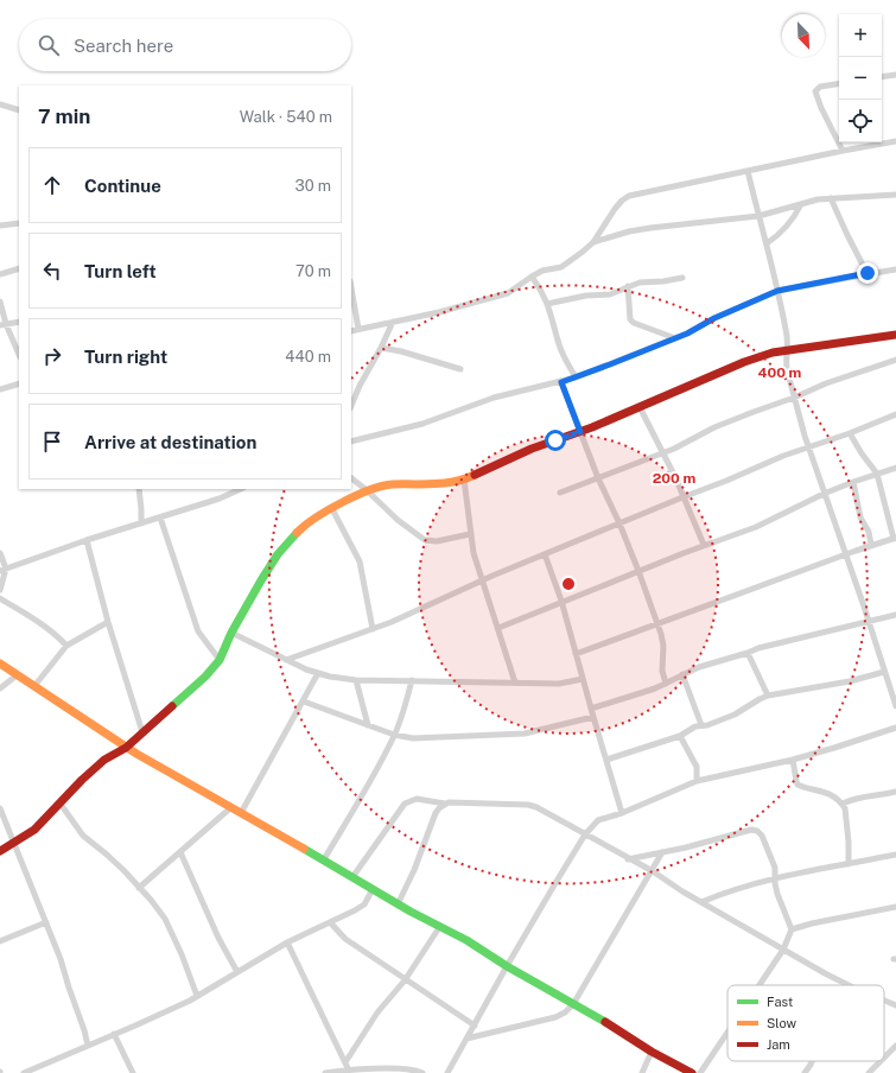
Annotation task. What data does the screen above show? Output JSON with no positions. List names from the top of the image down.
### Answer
{
  "legend": ["Fast", "Slow", "Jam"],
  "north": "bottom right",
  "page": {
    "map_buttons": ["+", "−"],
    "search": "Search here",
    "heading": ["7 min", "Walk · 540 m"],
    "list": [
      ["Continue", "30 m"],
      ["Turn left", "70 m"],
      ["Turn right", "440 m"],
      "Arrive at destination"
    ]
  },
  "rings": ["400 m", "200 m"]
}
